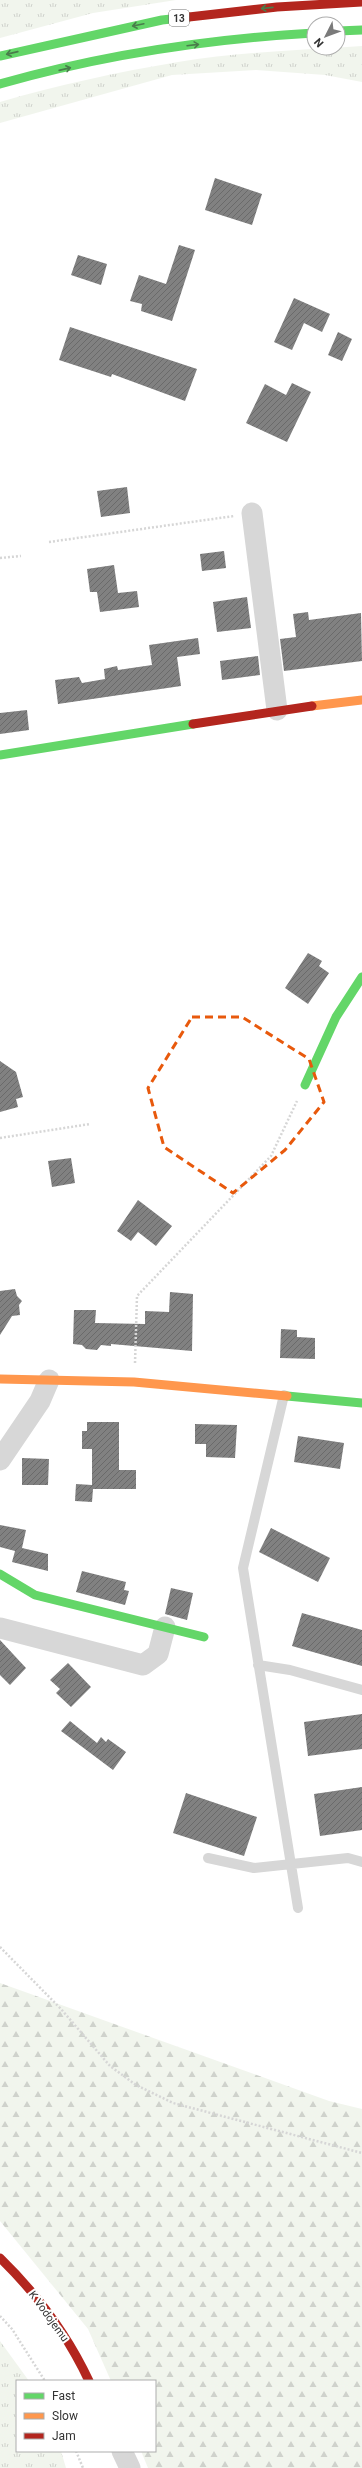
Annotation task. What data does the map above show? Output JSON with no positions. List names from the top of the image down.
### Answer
{
  "streets": {
    "main road": ["13", "K Vodojemu"]
  },
  "legend": ["Fast", "Slow", "Jam"],
  "north": "bottom left"
}
